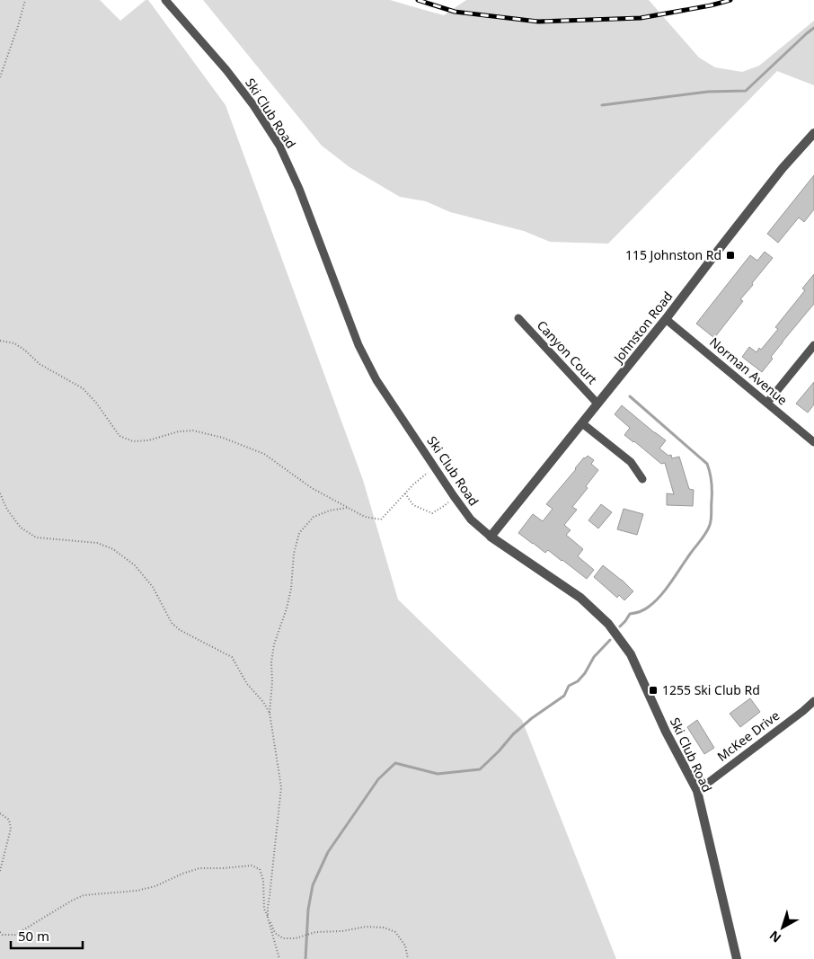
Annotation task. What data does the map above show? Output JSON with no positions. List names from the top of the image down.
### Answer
{
  "streets": {
    "street": [
      "Ski Club Road",
      "Johnston Road",
      "Canyon Court",
      "Norman Avenue",
      "McKee Drive"
    ]
  },
  "crossings": [
    ["Ski Club Road", "Johnston Road"],
    ["Ski Club Road", "McKee Drive"],
    ["Johnston Road", "Canyon Court"],
    ["Johnston Road", "Norman Avenue"]
  ],
  "places": {
    "transit": ["115 Johnston Rd", "1255 Ski Club Rd"]
  },
  "scale_bar": "50 m",
  "north": "bottom left"
}
